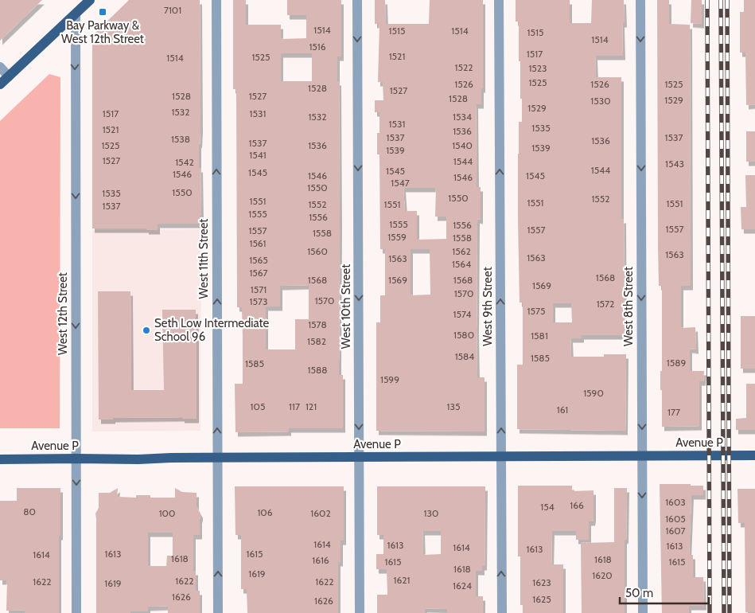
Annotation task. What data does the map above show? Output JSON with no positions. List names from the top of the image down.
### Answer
{
  "streets": {
    "main road": ["Avenue P"],
    "street": [
      "West 11th Street",
      "West 10th Street",
      "West 9th Street",
      "West 8th Street",
      "West 12th Street"
    ]
  },
  "crossings": [
    ["West 11th Street", "Avenue P"],
    ["West 10th Street", "Avenue P"],
    ["West 9th Street", "Avenue P"],
    ["West 8th Street", "Avenue P"],
    ["West 12th Street", "Avenue P"]
  ],
  "one_way": [
    "West 11th Street",
    "West 10th Street",
    "West 9th Street",
    "West 8th Street",
    "West 12th Street"
  ],
  "places": {
    "transit": ["Bay Parkway & West 12th Street"],
    "other": ["Seth Low Intermediate School 96"]
  },
  "house_numbers": [
    "7101",
    "1514",
    "1515",
    "1514",
    "1515",
    "1514",
    "1516",
    "1517",
    "1521",
    "1525",
    "1514",
    "1522",
    "1523",
    "1525",
    "1526",
    "1526",
    "1525",
    "1528",
    "1527",
    "1528",
    "1527",
    "1528",
    "1529",
    "1530",
    "1529",
    "1532",
    "1517",
    "1531",
    "1532",
    "1534",
    "1531",
    "1535",
    "1521",
    "1536",
    "1537",
    "1537",
    "1538",
    "1536",
    "1537",
    "1525",
    "1536",
    "1540",
    "1539",
    "1539",
    "1541",
    "1527",
    "1544",
    "1542",
    "1543",
    "1544",
    "1545",
    "1545",
    "1546",
    "1546",
    "1545",
    "1546",
    "1547",
    "1550",
    "1550",
    "1535",
    "1550",
    "1552",
    "1551",
    "1551",
    "1551",
    "1552",
    "1551",
    "1537",
    "1555",
    "1556",
    "1555",
    "1556",
    "1557",
    "1557",
    "1557",
    "1558",
    "1559",
    "1558",
    "1561",
    "1560",
    "1562",
    "1563",
    "1563",
    "1563",
    "1565",
    "1564",
    "1567",
    "1568",
    "1568",
    "1569",
    "1568",
    "1569",
    "1571",
    "1570",
    "1570",
    "1573",
    "1572",
    "1575",
    "1574",
    "1578",
    "1580",
    "1581",
    "1582",
    "1584",
    "1585",
    "1589",
    "1585",
    "1588",
    "1599",
    "1590",
    "105",
    "117",
    "121",
    "135",
    "161",
    "177",
    "1603",
    "166",
    "154",
    "80",
    "106",
    "100",
    "1602",
    "130",
    "1605",
    "1607",
    "1614",
    "1613",
    "1613",
    "1614",
    "1613",
    "1613",
    "1615",
    "1614",
    "1618",
    "1618",
    "1616",
    "1615",
    "1615",
    "1618",
    "1619",
    "1620",
    "1621",
    "1622",
    "1622",
    "1622",
    "1623",
    "1619",
    "1624",
    "1626",
    "1625",
    "1626"
  ],
  "scale_bar": "50 m"
}
